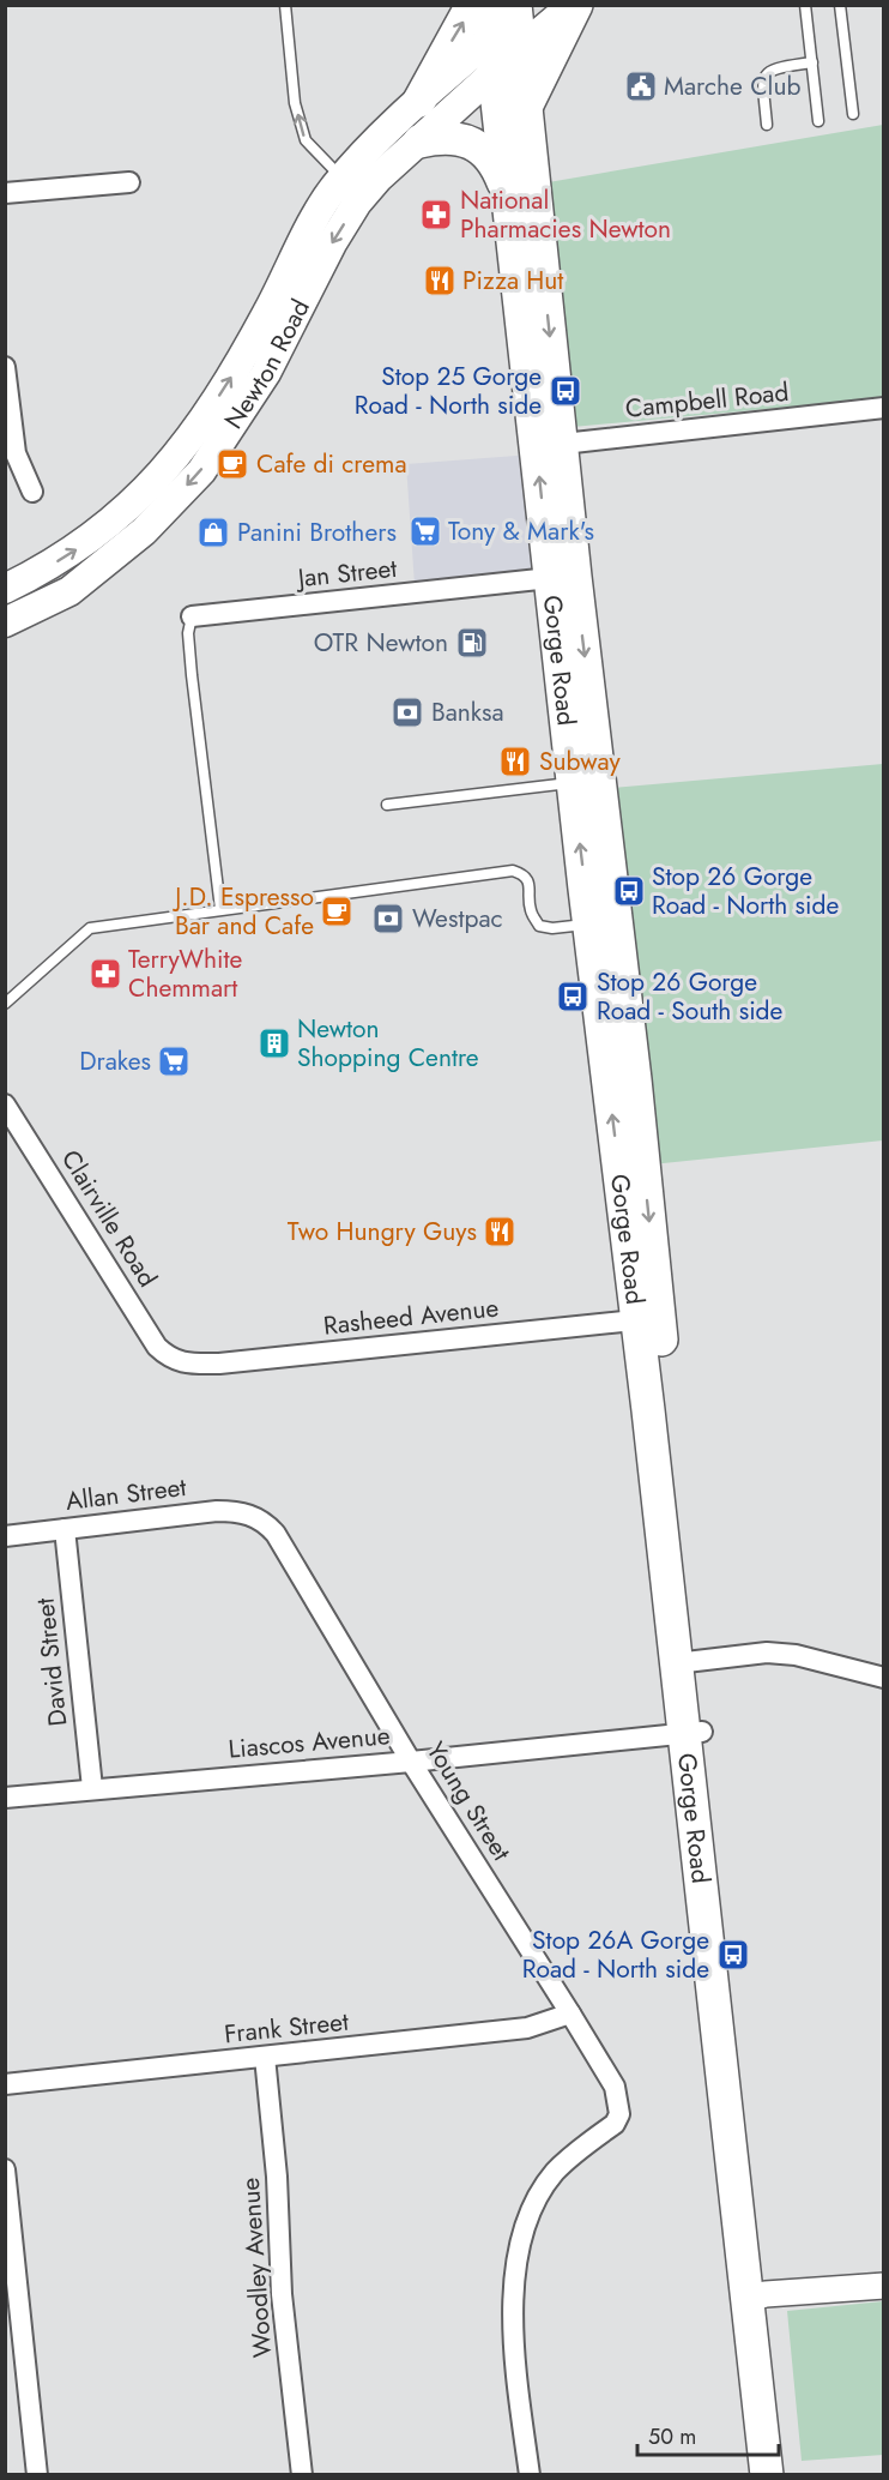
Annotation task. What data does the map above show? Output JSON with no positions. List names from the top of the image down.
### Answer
{
  "streets": {
    "main road": ["Newton Road", "Gorge Road"],
    "street": [
      "Campbell Road",
      "Jan Street",
      "Clairville Road",
      "Rasheed Avenue",
      "Allan Street",
      "David Street",
      "Liascos Avenue",
      "Young Street",
      "Frank Street",
      "Woodley Avenue"
    ]
  },
  "crossings": [
    ["Newton Road", "Gorge Road"],
    ["Campbell Road", "Gorge Road"],
    ["Jan Street", "Gorge Road"],
    ["Gorge Road", "Rasheed Avenue"],
    ["Gorge Road", "Liascos Avenue"],
    ["Clairville Road", "Rasheed Avenue"],
    ["Allan Street", "David Street"],
    ["Allan Street", "Young Street"],
    ["David Street", "Liascos Avenue"],
    ["Liascos Avenue", "Young Street"],
    ["Young Street", "Frank Street"],
    ["Frank Street", "Woodley Avenue"]
  ],
  "places": {
    "public building": ["Marche Club"],
    "pharmacy": ["National Pharmacies Newton", "TerryWhite Chemmart"],
    "restaurant": ["Pizza Hut", "Subway", "Two Hungry Guys"],
    "bus stop": [
      "Stop 25 Gorge Road - North side",
      "Stop 26 Gorge Road - North side",
      "Stop 26 Gorge Road - South side",
      "Stop 26A Gorge Road - North side"
    ],
    "cafe": ["Cafe di crema", "J.D. Espresso Bar and Cafe"],
    "supermarket": ["Tony & Mark's", "Drakes"],
    "shop": ["Panini Brothers"],
    "fuel station": ["OTR Newton"],
    "bank": ["Banksa", "Westpac"],
    "building": ["Newton Shopping Centre"]
  },
  "scale_bar": "50 m"
}
